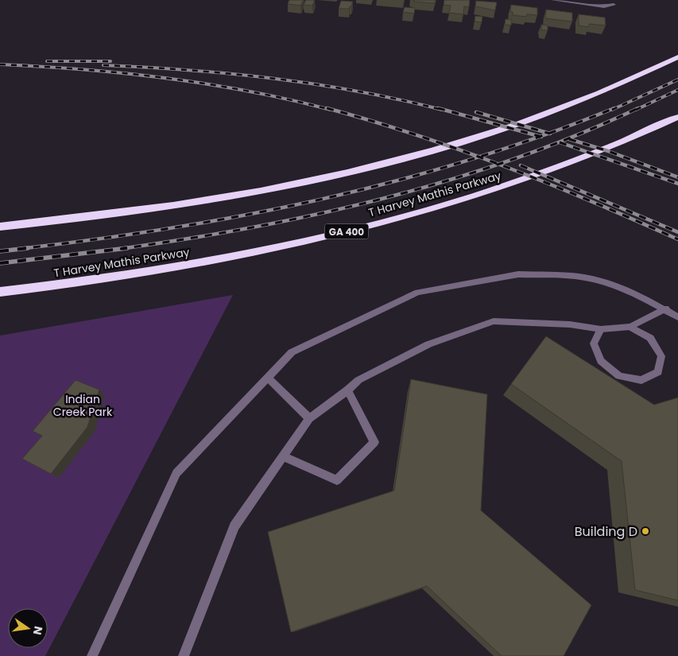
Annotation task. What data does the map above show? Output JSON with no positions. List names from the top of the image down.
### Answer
{
  "streets": {
    "highway": ["T Harvey Mathis Parkway", "GA 400"]
  },
  "parks": ["Indian Creek Park"],
  "places": ["Building D"],
  "north": "right"
}
